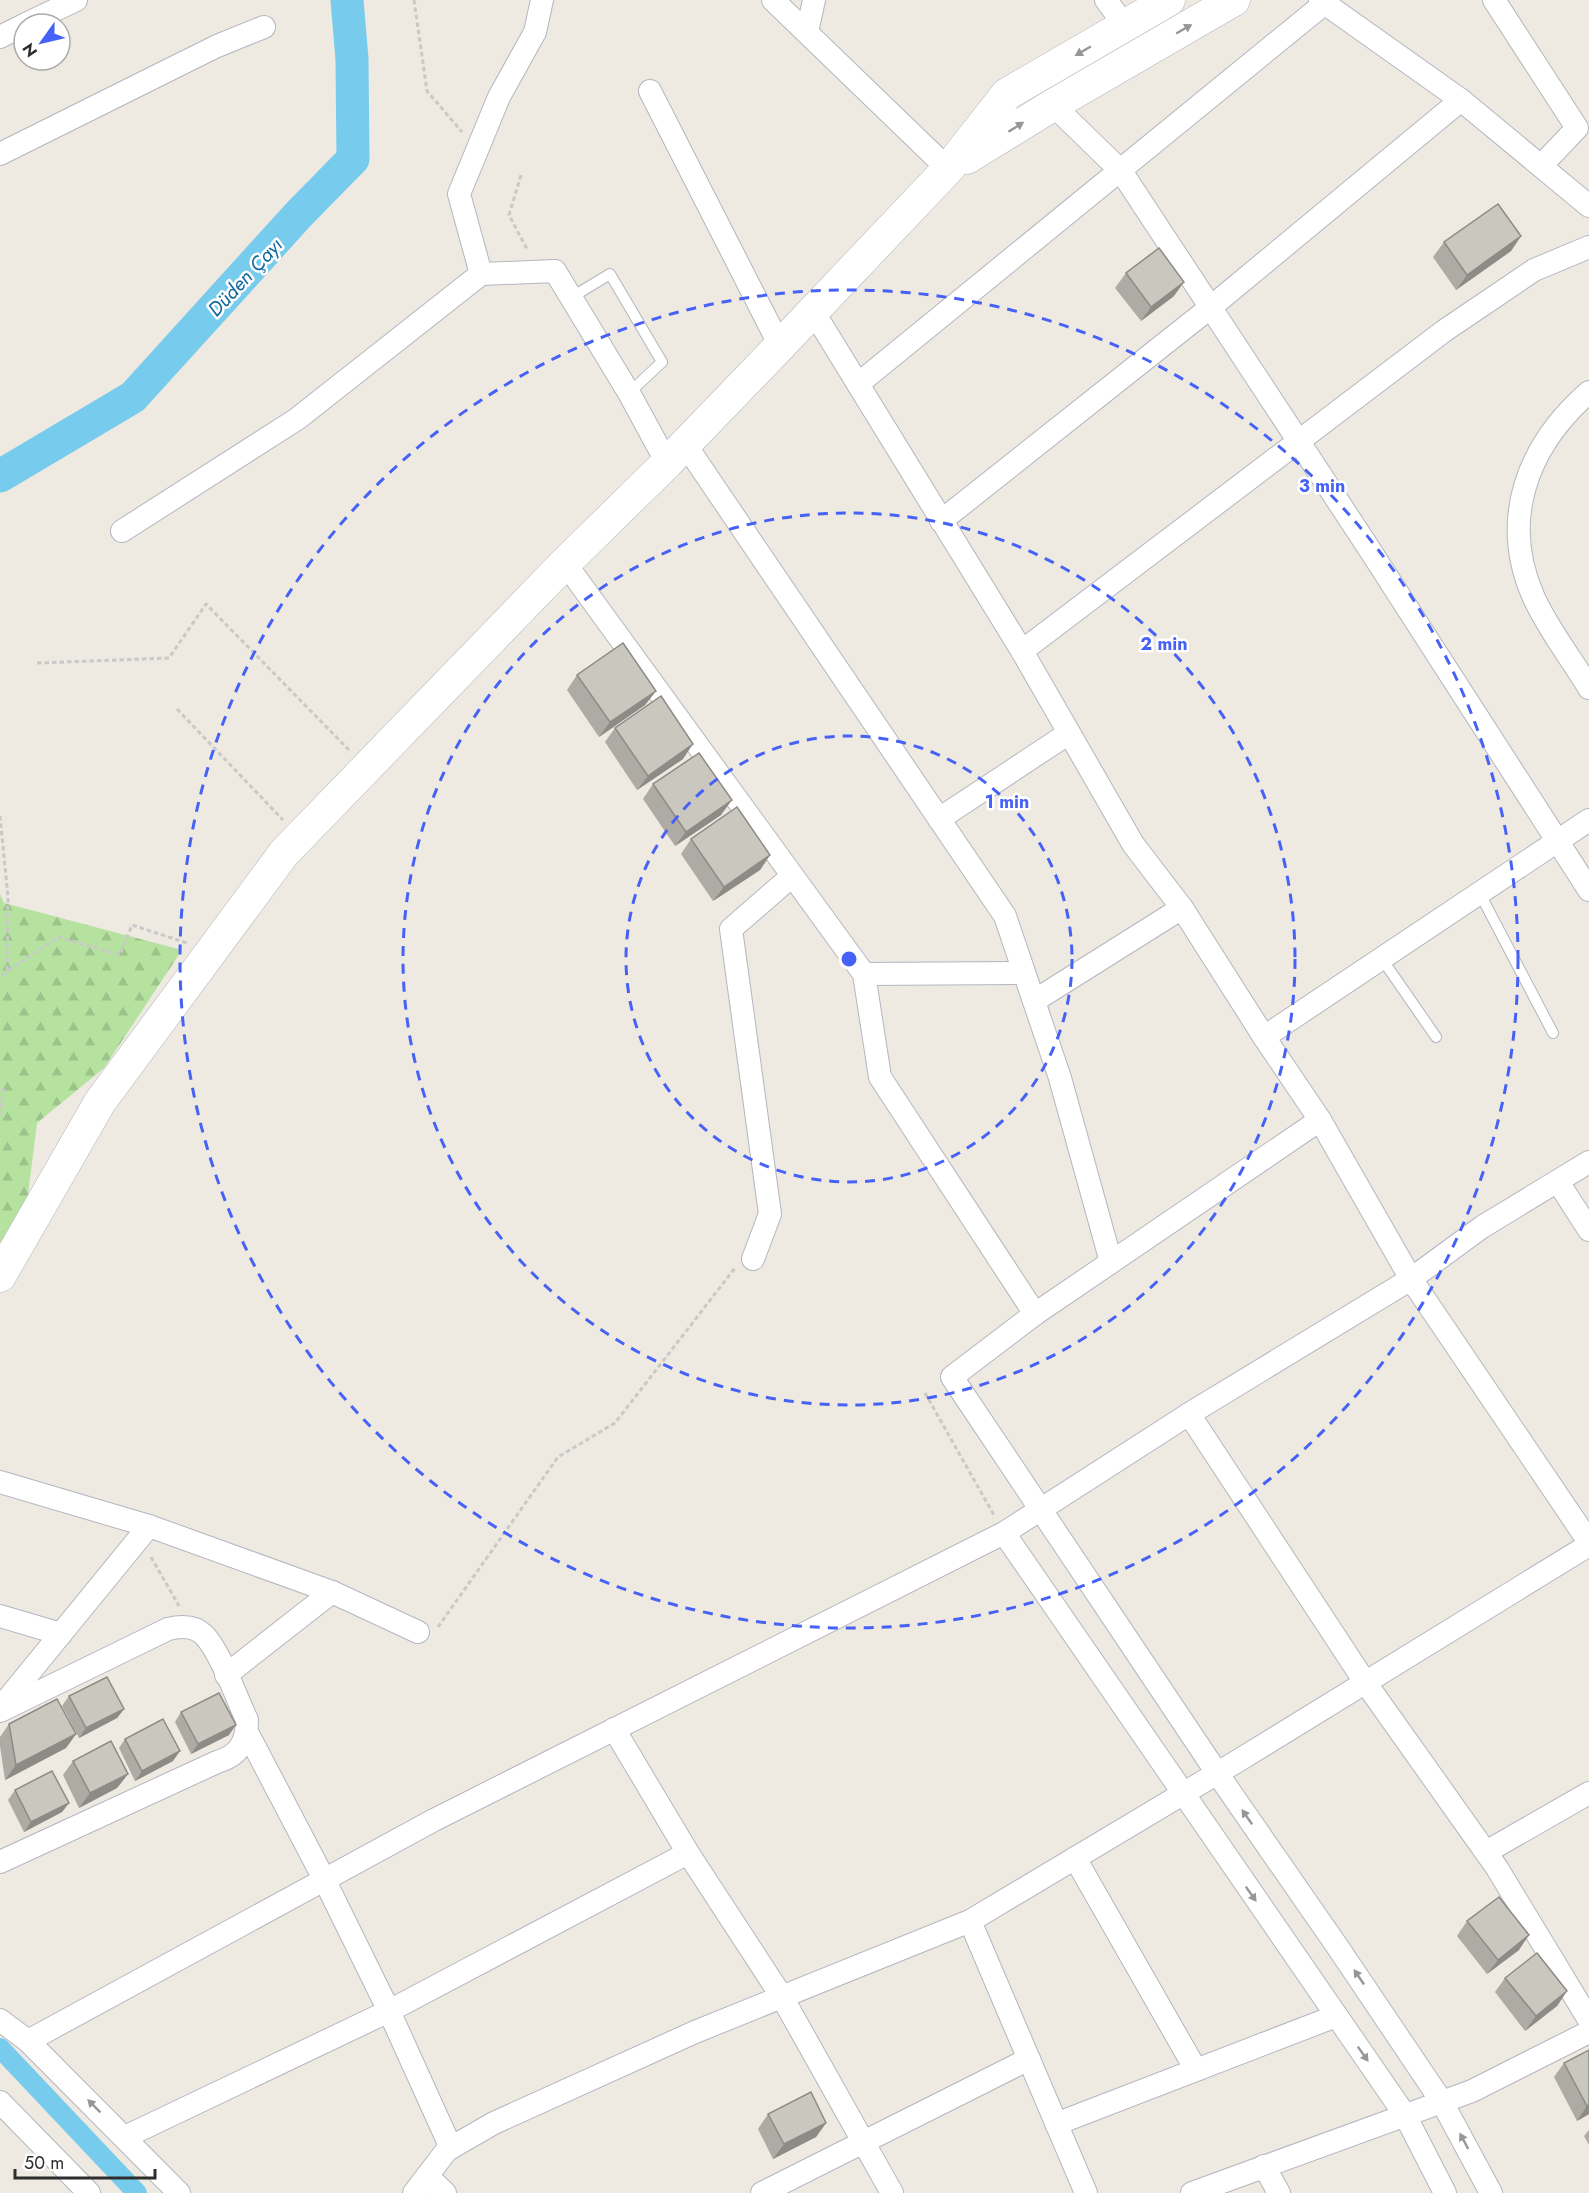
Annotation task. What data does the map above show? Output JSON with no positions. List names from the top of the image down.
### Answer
{
  "water": ["Düden Çayı"],
  "scale_bar": "50 m",
  "north": "bottom left",
  "rings": ["3 min", "2 min", "1 min"]
}
